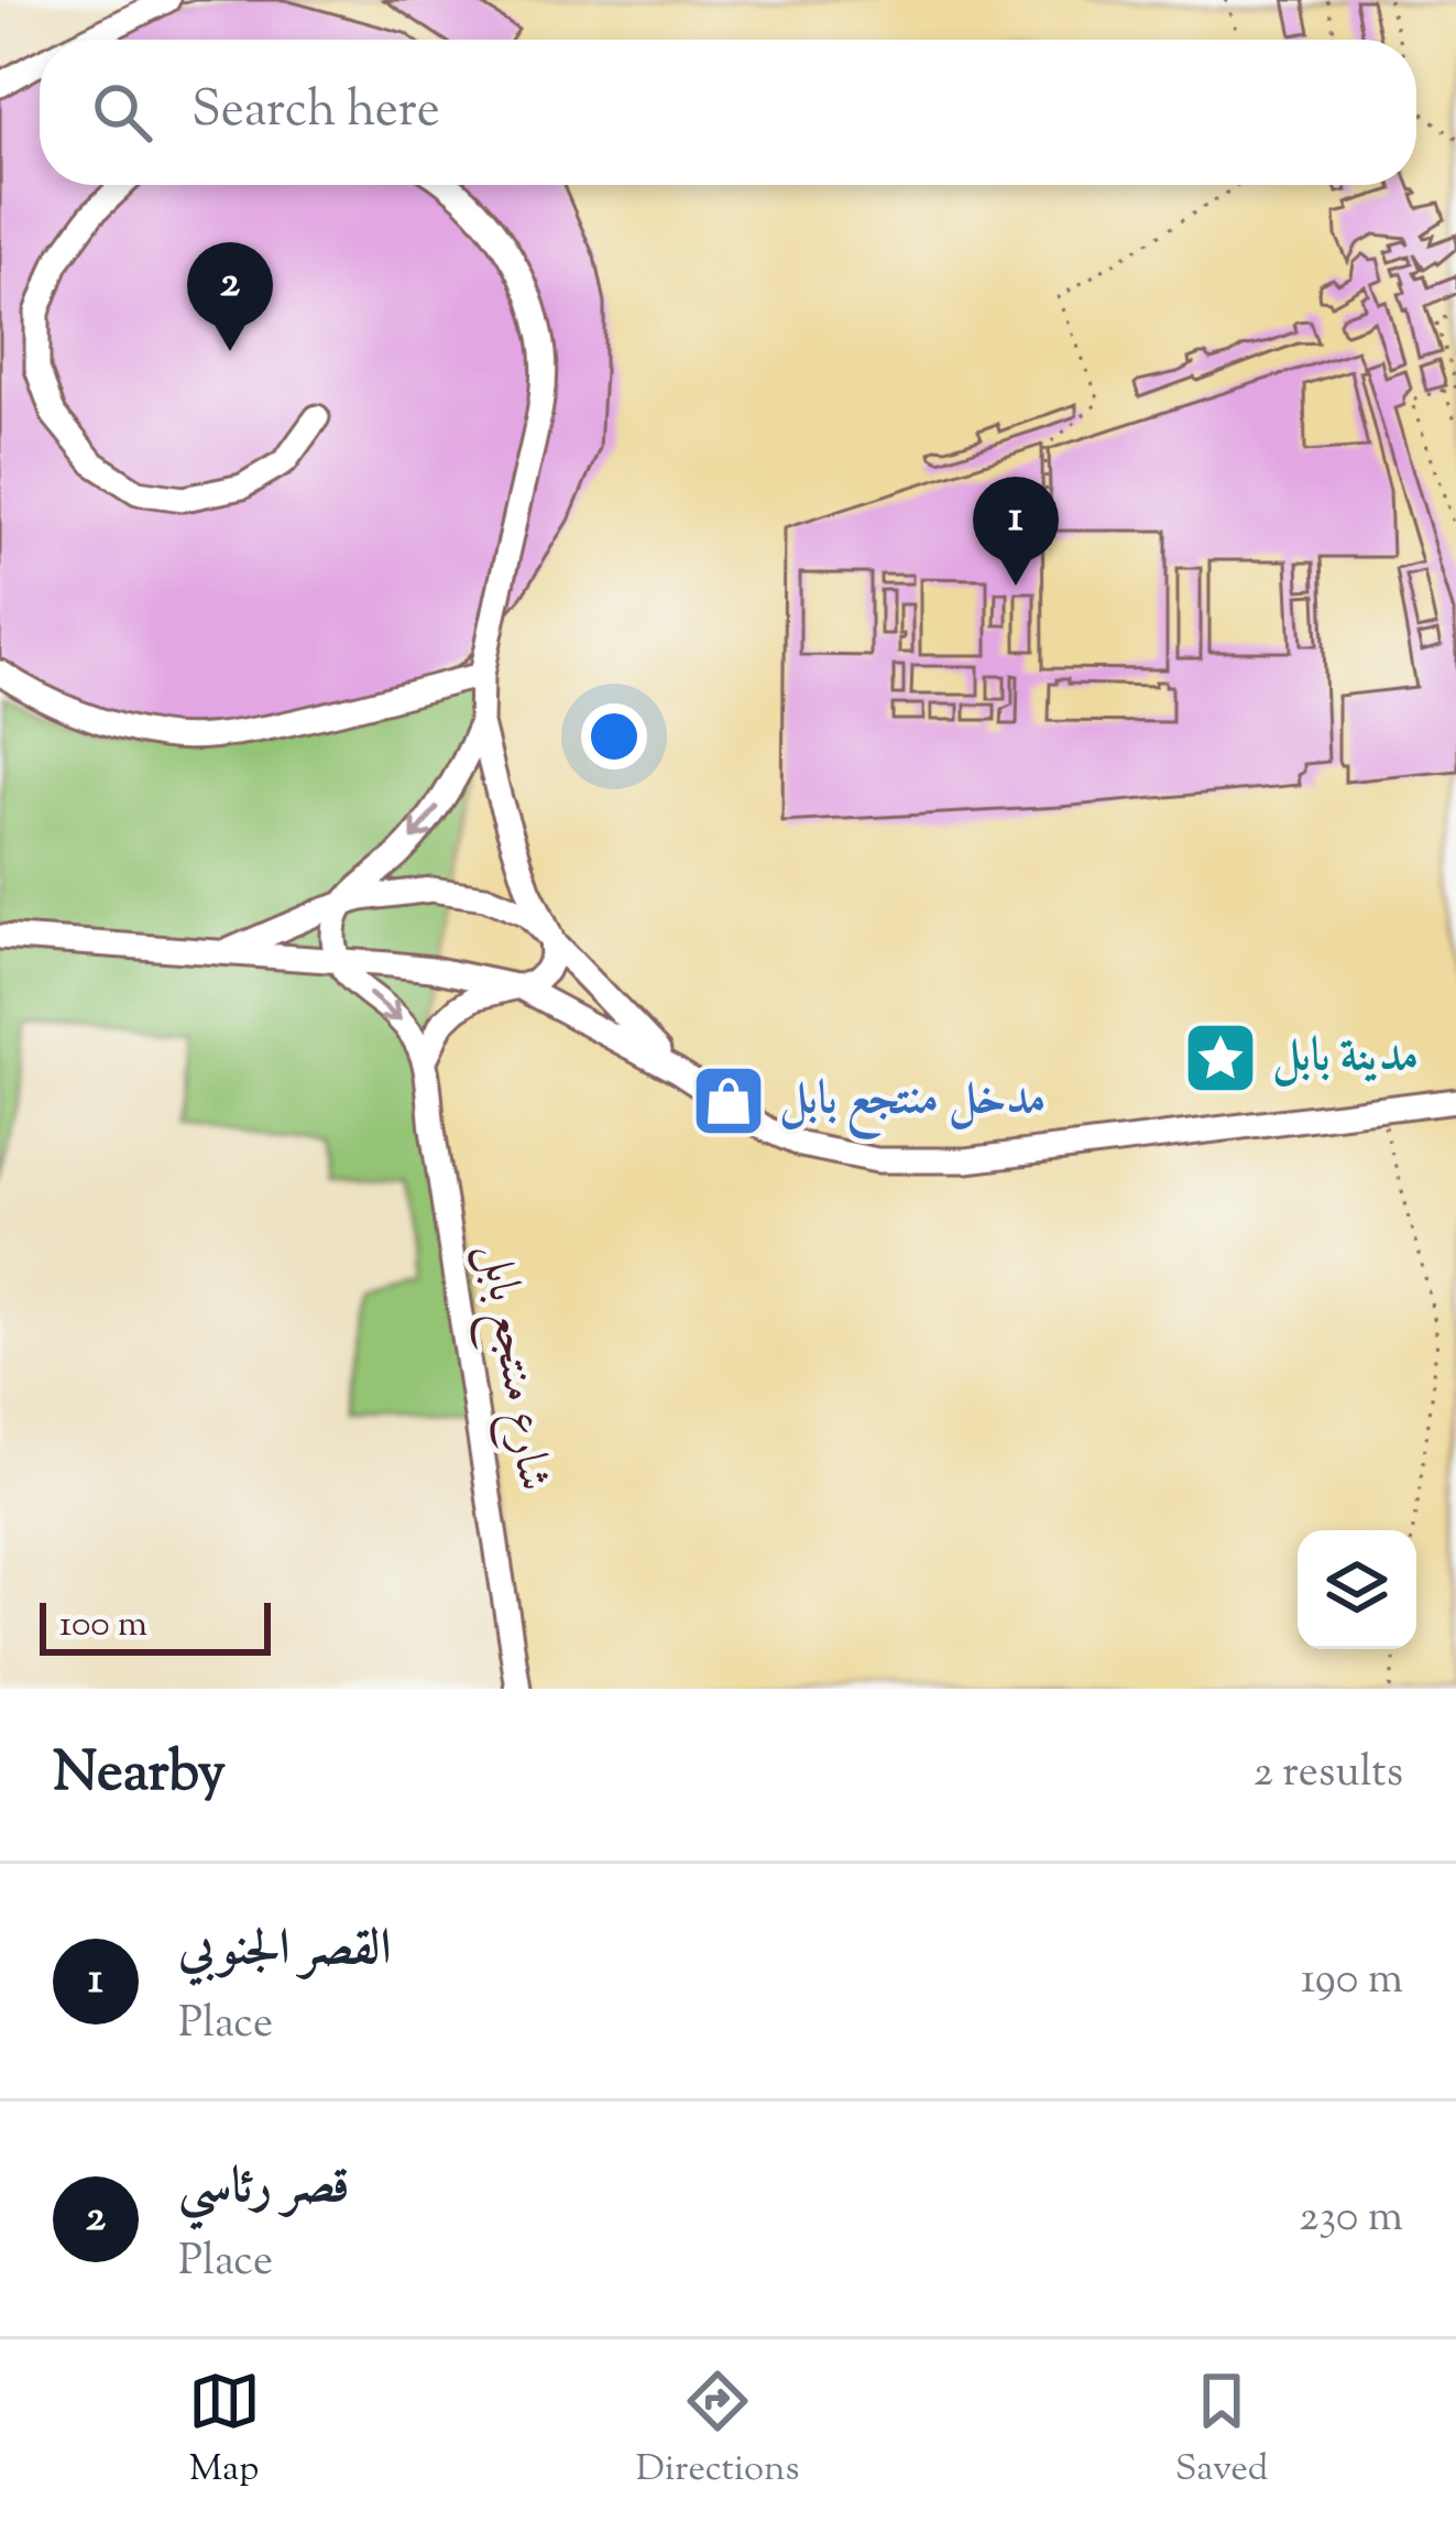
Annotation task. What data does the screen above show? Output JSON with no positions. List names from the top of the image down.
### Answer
{
  "streets": {
    "street": ["شارع منتجع بابل"]
  },
  "places": {
    "place": ["مدينة بابل"],
    "shop": ["مدخل منتجع بابل"]
  },
  "scale_bar": "100 m",
  "page": {
    "search": "Search here",
    "pins": ["2", "1"],
    "scale": "100 m",
    "heading": ["Nearby", "2 results"],
    "list": [
      {
        "mark": "1",
        "name": "القصر الجنوبي",
        "note": "Place",
        "value": "190 m"
      },
      {
        "mark": "2",
        "name": "قصر رئاسي",
        "note": "Place",
        "value": "230 m"
      }
    ],
    "nav": ["Map", "Directions", "Saved"]
  }
}
